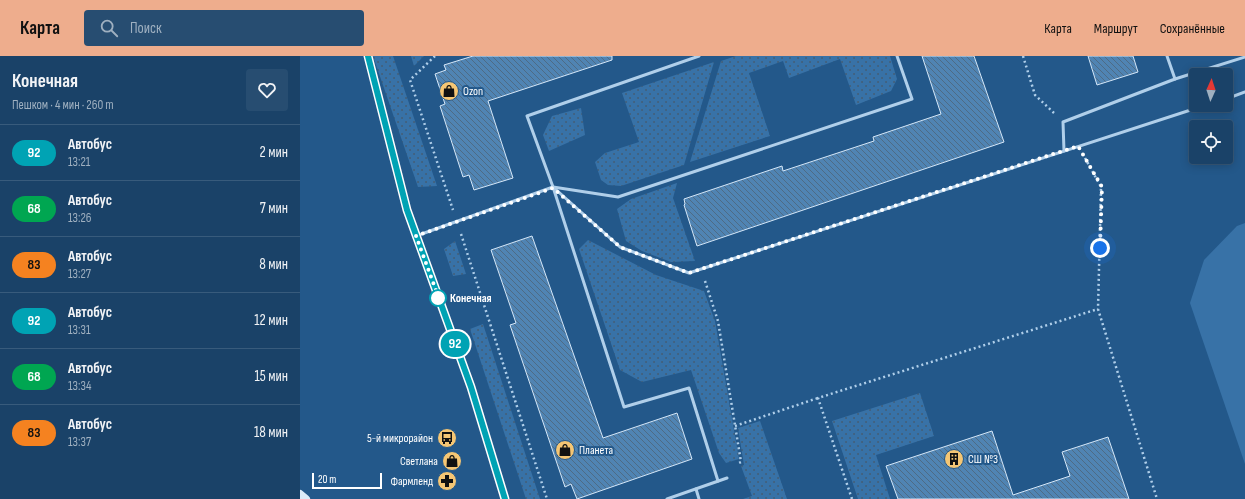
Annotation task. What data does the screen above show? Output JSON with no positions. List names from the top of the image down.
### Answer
{
  "places": {
    "shop": ["Ozon", "Планета", "Светлана"],
    "other": ["Конечная"],
    "bus stop": ["5-й микрорайон"],
    "building": ["СШ №3"],
    "pharmacy": ["Фармленд"]
  },
  "lines": ["bus line 92"],
  "scale_bar": "20 m",
  "north": "top",
  "page": {
    "header": "Карта",
    "search": "Поиск",
    "nav": ["Карта", "Маршрут", "Сохранённые"],
    "heading": ["Конечная", "Пешком · 4 мин · 260 m"],
    "on_map": "92",
    "list": [
      {
        "mark": "92",
        "name": "Автобус",
        "note": "13:21",
        "value": "2 мин"
      },
      {
        "mark": "68",
        "name": "Автобус",
        "note": "13:26",
        "value": "7 мин"
      },
      {
        "mark": "83",
        "name": "Автобус",
        "note": "13:27",
        "value": "8 мин"
      },
      {
        "mark": "92",
        "name": "Автобус",
        "note": "13:31",
        "value": "12 мин"
      },
      {
        "mark": "68",
        "name": "Автобус",
        "note": "13:34",
        "value": "15 мин"
      },
      {
        "mark": "83",
        "name": "Автобус",
        "note": "13:37",
        "value": "18 мин"
      }
    ],
    "scale": "20 m"
  }
}
